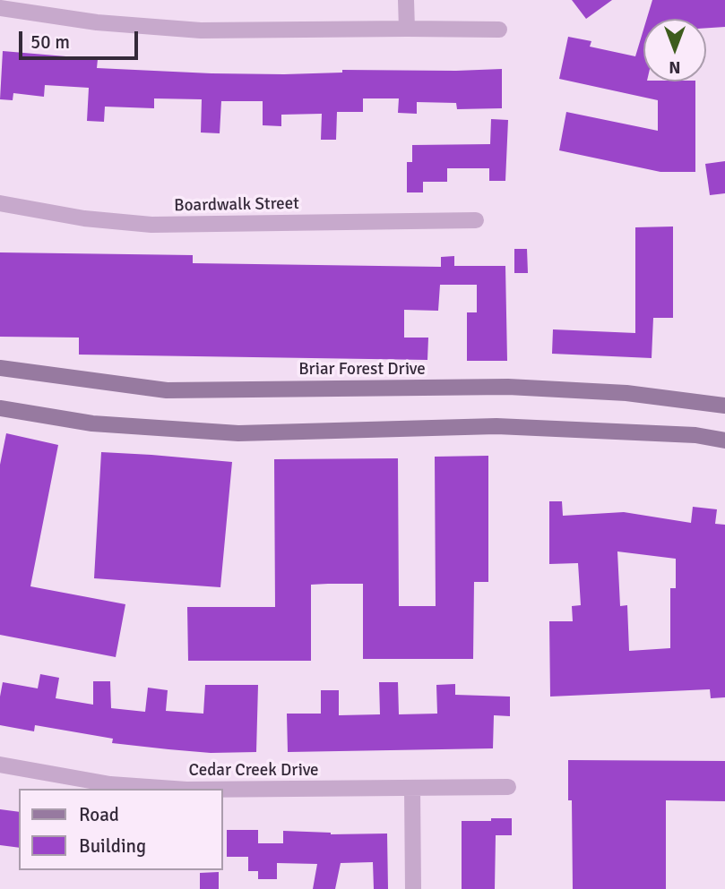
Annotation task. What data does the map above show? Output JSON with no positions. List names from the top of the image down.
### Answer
{
  "streets": {
    "main road": ["Briar Forest Drive"],
    "street": ["Boardwalk Street", "Cedar Creek Drive"]
  },
  "legend": ["Road", "Building"],
  "scale_bar": "50 m",
  "north": "bottom"
}
